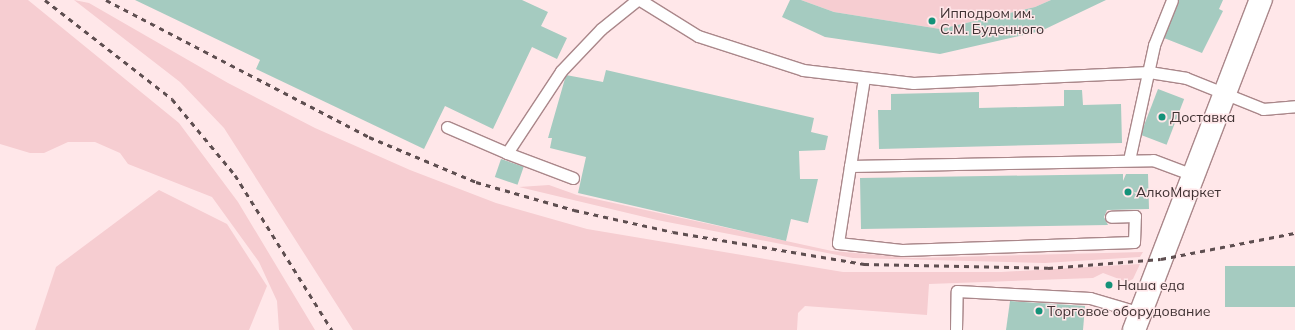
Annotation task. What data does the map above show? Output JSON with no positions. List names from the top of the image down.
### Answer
{
  "places": [
    "Ипподром им. С.М. Буденного",
    "Доставка",
    "АлкоМаркет",
    "Наша еда",
    "Торговое оборудование"
  ]
}
